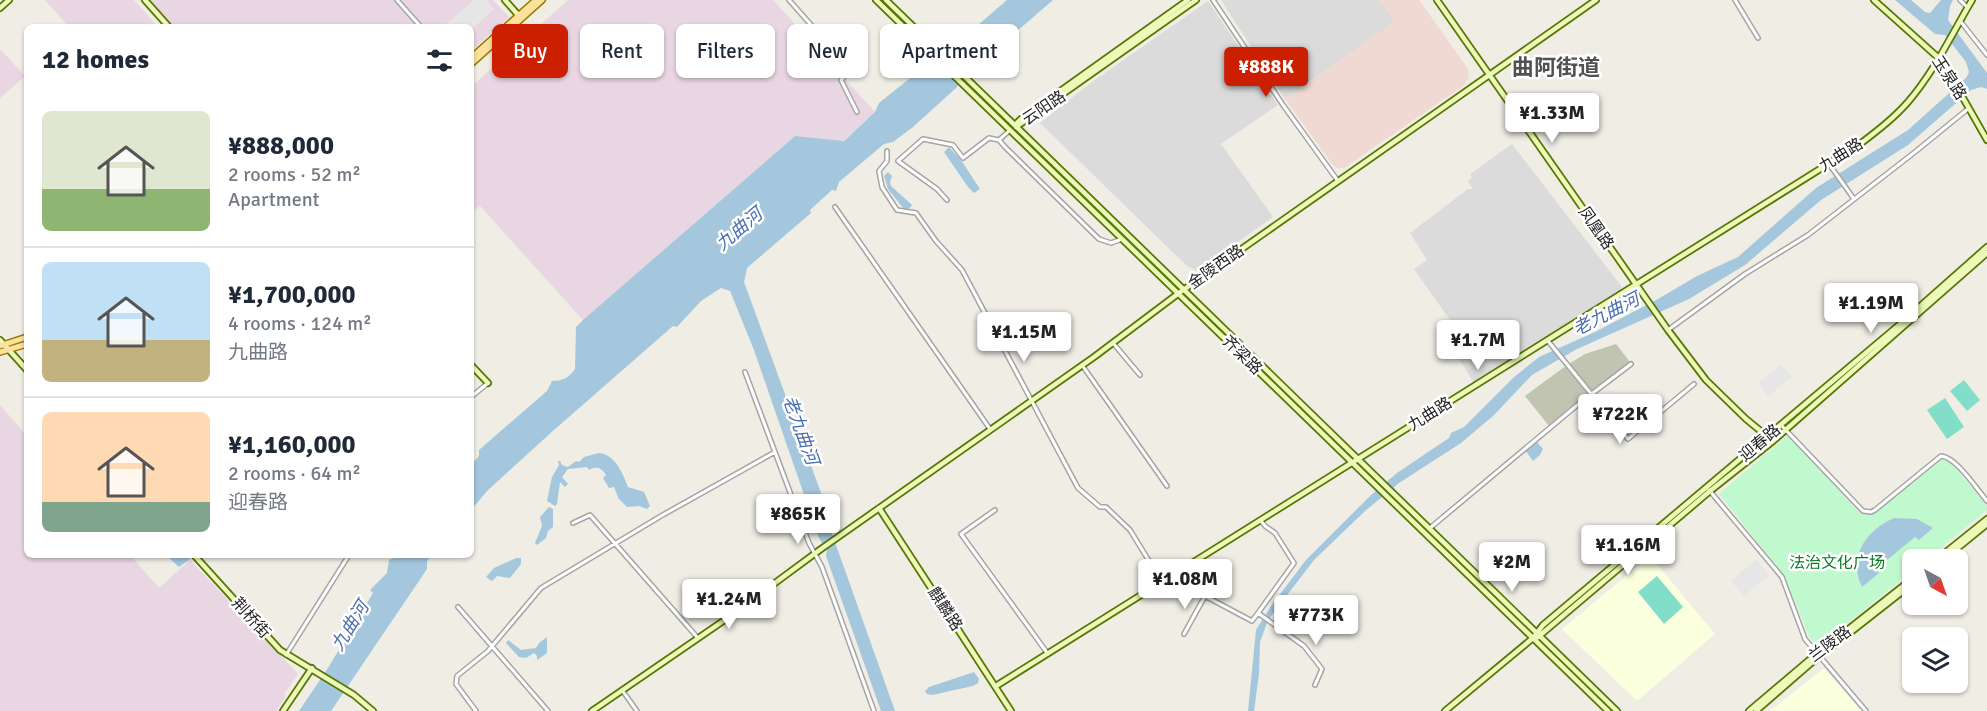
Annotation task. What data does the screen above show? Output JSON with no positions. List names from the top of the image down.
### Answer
{
  "streets": {
    "street": [
      "玉泉路",
      "云阳路",
      "九曲路",
      "凤凰路",
      "金陵西路",
      "齐梁路",
      "迎春路",
      "麒麟路",
      "荆桥街",
      "兰陵路"
    ]
  },
  "crossings": [
    ["玉泉路", "九曲路"],
    ["云阳路", "齐梁路"],
    ["九曲路", "凤凰路"],
    ["九曲路", "齐梁路"],
    ["九曲路", "麒麟路"],
    ["凤凰路", "金陵西路"],
    ["凤凰路", "迎春路"],
    ["金陵西路", "齐梁路"],
    ["金陵西路", "麒麟路"],
    ["齐梁路", "迎春路"]
  ],
  "districts": ["曲阿街道"],
  "water": ["九曲河", "老九曲河"],
  "parks": ["法治文化广场"],
  "north": "bottom right",
  "page": {
    "chip": [
      "Buy",
      "Rent",
      "Filters",
      "New",
      "Apartment"
    ],
    "heading": "12 homes",
    "price": [
      "¥888K",
      "¥1.33M",
      "¥1.19M",
      "¥1.15M",
      "¥1.7M",
      "¥722K",
      "¥865K",
      "¥1.16M",
      "¥2M",
      "¥1.08M",
      "¥1.24M",
      "¥773K"
    ],
    "list": [
      {
        "name": "¥888,000",
        "note": "2 rooms · 52 m² · Apartment"
      },
      {
        "name": "¥1,700,000",
        "note": "4 rooms · 124 m² · 九曲路"
      },
      {
        "name": "¥1,160,000",
        "note": "2 rooms · 64 m² · 迎春路"
      }
    ]
  }
}
